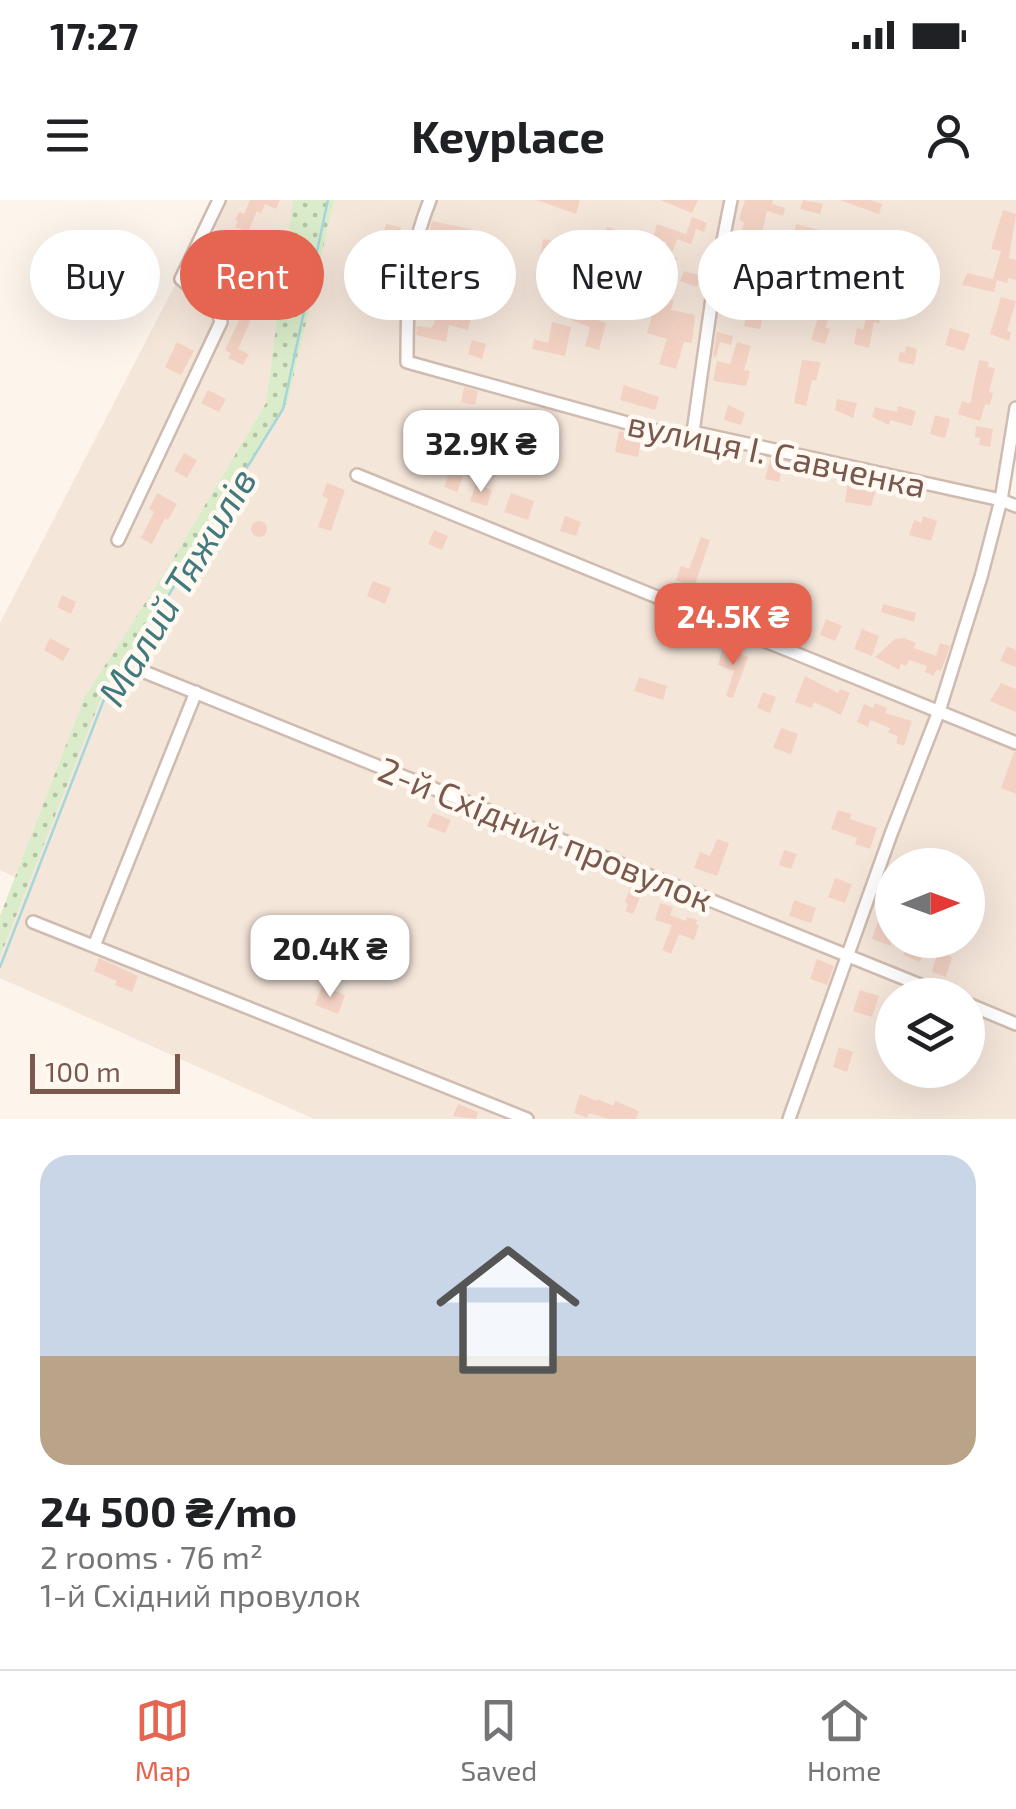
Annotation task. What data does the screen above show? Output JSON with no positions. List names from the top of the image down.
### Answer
{
  "streets": {
    "street": ["вулиця І. Савченка", "2-й Східний провулок"]
  },
  "water": ["Малий Тяжилів"],
  "scale_bar": "100 m",
  "north": "right",
  "page": {
    "status": "17:27",
    "header": "Keyplace",
    "chip": [
      "Buy",
      "Rent",
      "Filters",
      "New",
      "Apartment"
    ],
    "price": ["32.9K ₴", "24.5K ₴", "20.4K ₴"],
    "scale": "100 m",
    "list": [
      {
        "name": "24 500 ₴/mo",
        "note": "2 rooms · 76 m² · 1-й Східний провулок"
      }
    ],
    "tabs": ["Map", "Saved", "Home"]
  }
}
